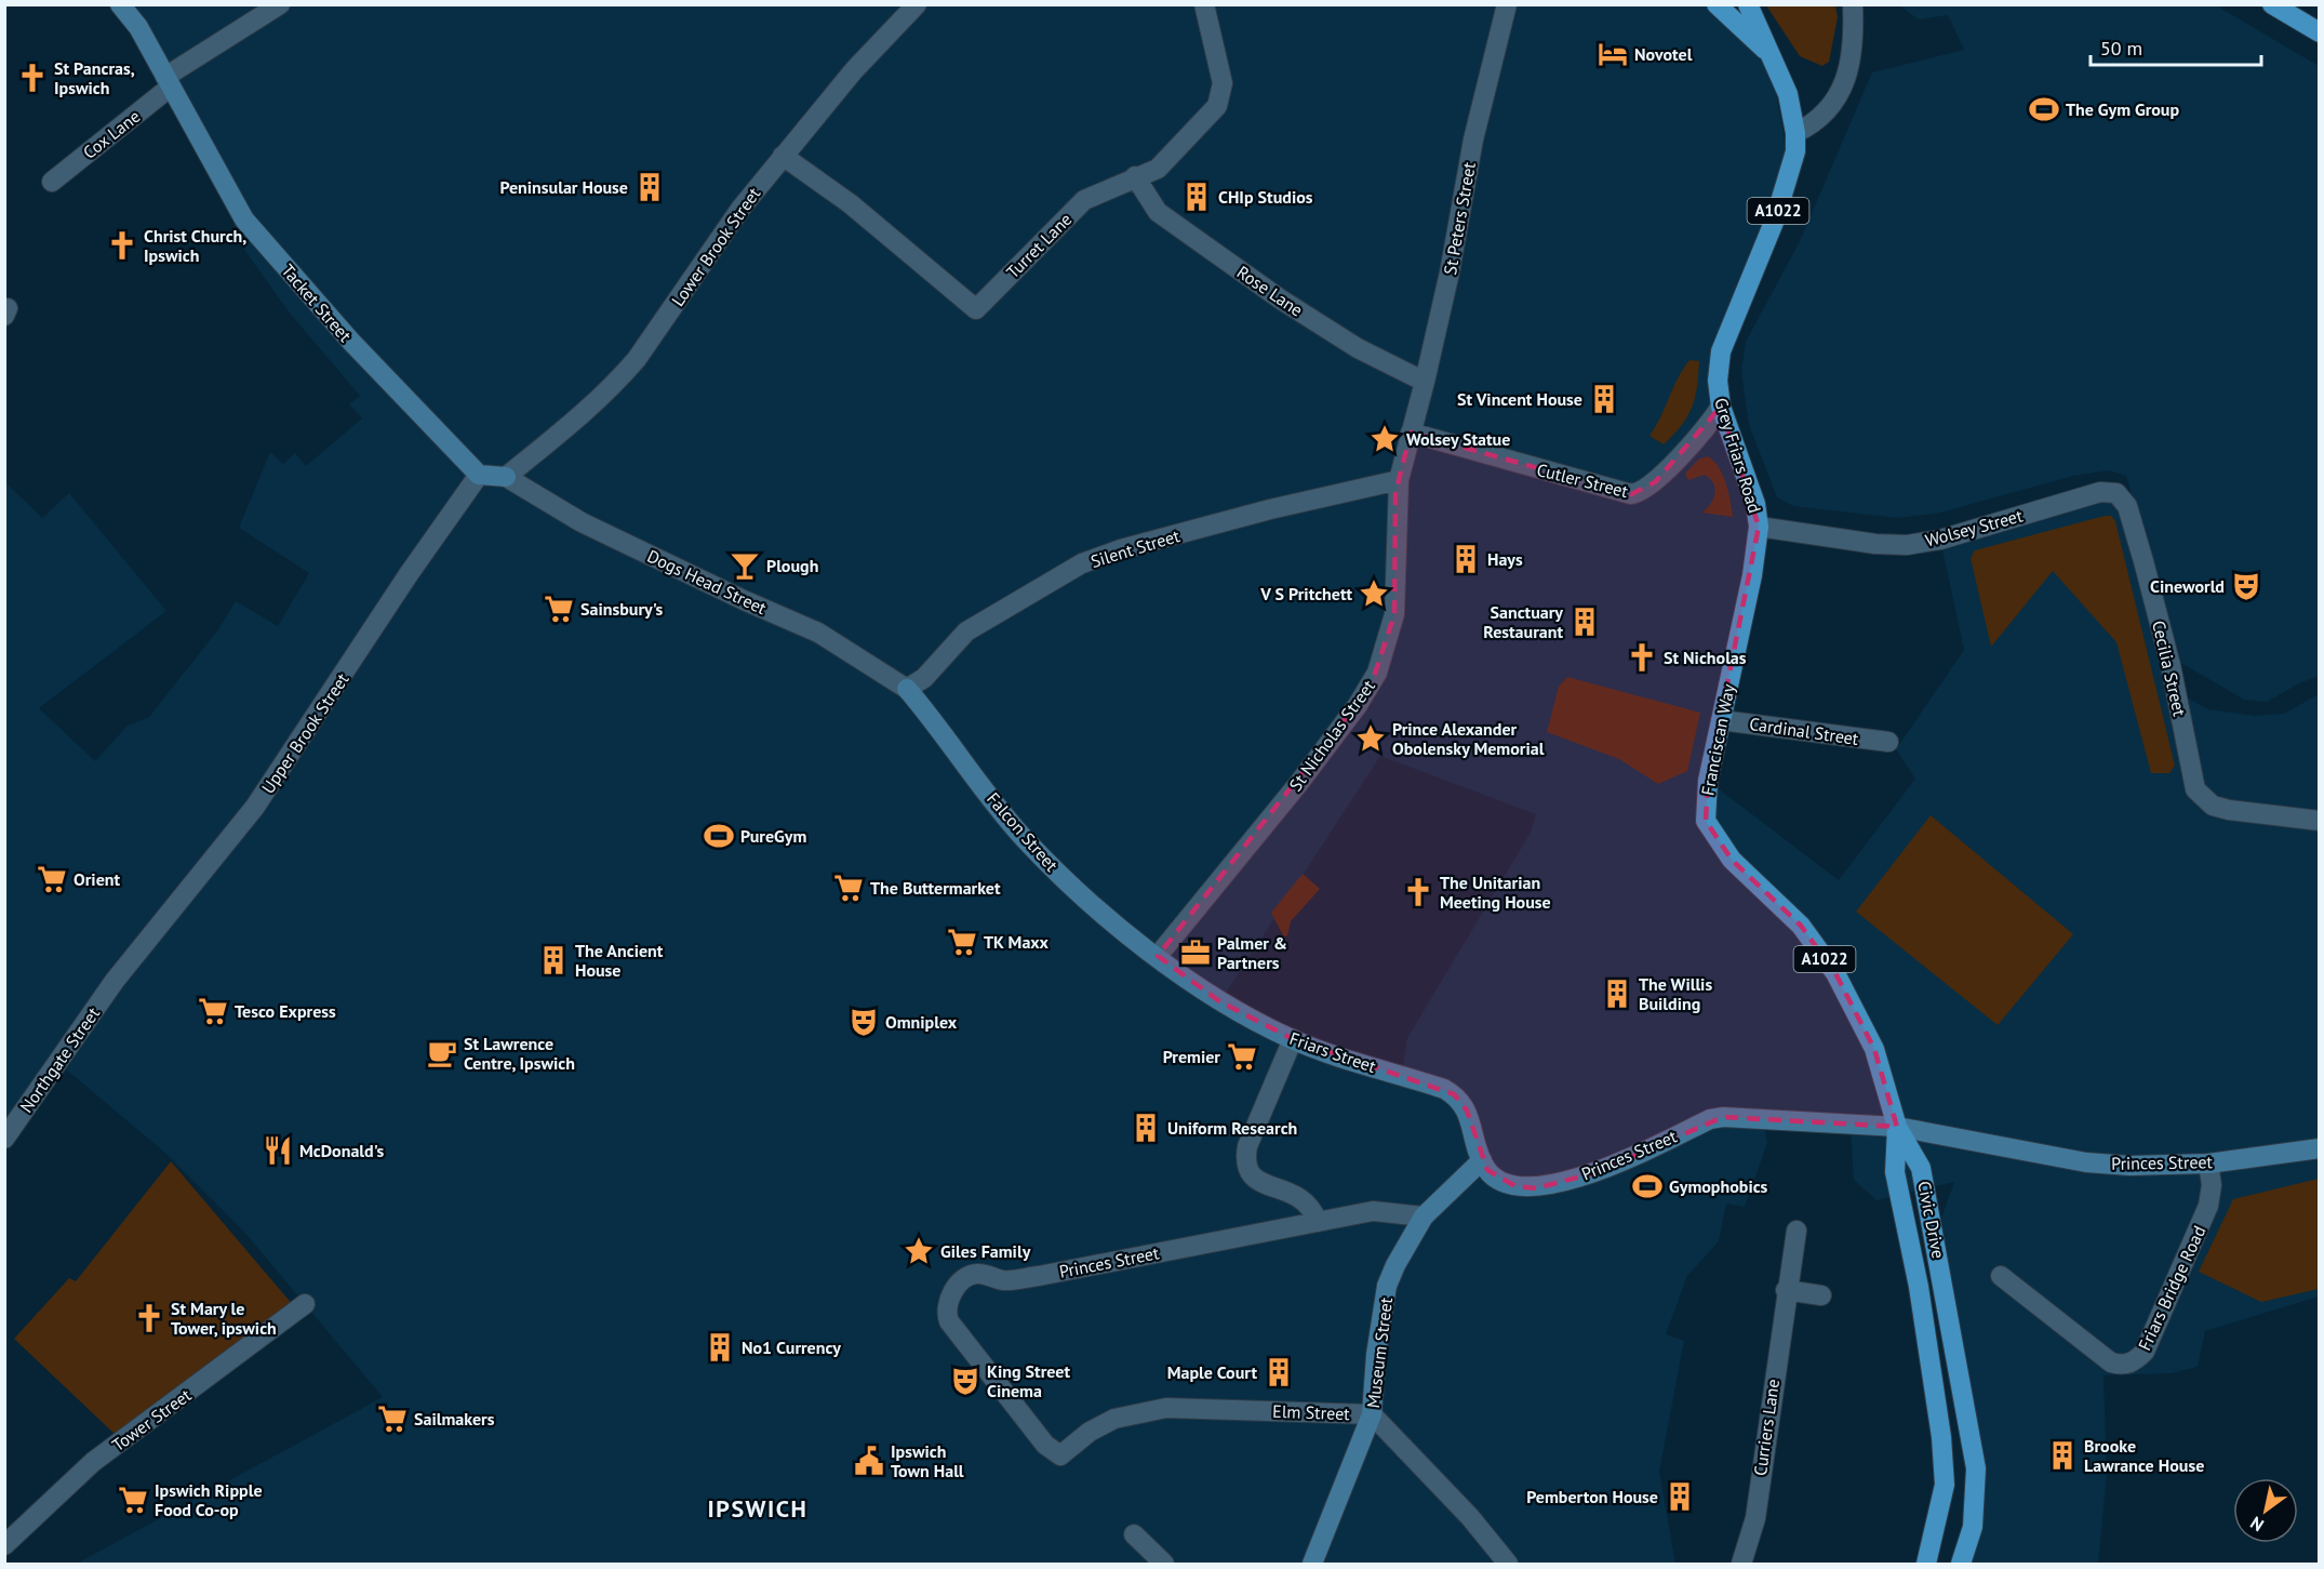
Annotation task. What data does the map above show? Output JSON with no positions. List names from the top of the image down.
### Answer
{
  "streets": {
    "main road": [
      "A1022",
      "Grey Friars Road",
      "Franciscan Way",
      "Civic Drive"
    ],
    "street": [
      "Cox Lane",
      "St Peters Street",
      "Turret Lane",
      "Lower Brook Street",
      "Rose Lane",
      "Tacket Street",
      "Cutler Street",
      "Wolsey Street",
      "Silent Street",
      "Dogs Head Street",
      "Cecilia Street",
      "Cardinal Street",
      "Upper Brook Street",
      "St Nicholas Street",
      "Falcon Street",
      "Friars Street",
      "Northgate Street",
      "Princes Street",
      "Friars Bridge Road",
      "Museum Street",
      "Elm Street",
      "Tower Street",
      "Curriers Lane"
    ]
  },
  "crossings": [
    ["Cox Lane", "Tacket Street"],
    ["St Peters Street", "Rose Lane"],
    ["St Peters Street", "Cutler Street"],
    ["St Peters Street", "St Nicholas Street"],
    ["Turret Lane", "Lower Brook Street"],
    ["Turret Lane", "Rose Lane"],
    ["Lower Brook Street", "Dogs Head Street"],
    ["Tacket Street", "Upper Brook Street"],
    ["Grey Friars Road", "Cutler Street"],
    ["Grey Friars Road", "Wolsey Street"],
    ["Grey Friars Road", "Franciscan Way"],
    ["Cutler Street", "St Nicholas Street"],
    ["Wolsey Street", "Cecilia Street"],
    ["Wolsey Street", "Franciscan Way"],
    ["Silent Street", "Dogs Head Street"],
    ["Silent Street", "St Nicholas Street"],
    ["Silent Street", "Falcon Street"],
    ["Dogs Head Street", "Falcon Street"],
    ["Cardinal Street", "Franciscan Way"],
    ["Upper Brook Street", "Northgate Street"],
    ["St Nicholas Street", "Falcon Street"],
    ["St Nicholas Street", "Friars Street"],
    ["Franciscan Way", "Princes Street"],
    ["Franciscan Way", "Civic Drive"],
    ["Falcon Street", "Friars Street"],
    ["Friars Street", "Princes Street"],
    ["Princes Street", "Civic Drive"],
    ["Princes Street", "Friars Bridge Road"],
    ["Princes Street", "Museum Street"],
    ["Princes Street", "Elm Street"],
    ["Museum Street", "Elm Street"]
  ],
  "districts": ["IPSWICH"],
  "places": {
    "hotel": ["Novotel"],
    "church": [
      "St Pancras, Ipswich",
      "Christ Church, Ipswich",
      "St Nicholas",
      "The Unitarian Meeting House",
      "St Mary le Tower, ipswich"
    ],
    "sports": ["The Gym Group", "PureGym", "Gymophobics"],
    "building": [
      "Peninsular House",
      "CHIp Studios",
      "St Vincent House",
      "Hays",
      "Sanctuary Restaurant",
      "The Ancient House",
      "The Willis Building",
      "Uniform Research",
      "No1 Currency",
      "Maple Court",
      "Brooke Lawrance House",
      "Pemberton House"
    ],
    "place": [
      "Wolsey Statue",
      "V S Pritchett",
      "Prince Alexander Obolensky Memorial",
      "Giles Family"
    ],
    "bar": ["Plough"],
    "theatre": ["Cineworld", "Omniplex", "King Street Cinema"],
    "supermarket": [
      "Sainsbury's",
      "Orient",
      "The Buttermarket",
      "TK Maxx",
      "Tesco Express",
      "Premier",
      "Sailmakers",
      "Ipswich Ripple Food Co-op"
    ],
    "office": ["Palmer & Partners"],
    "cafe": ["St Lawrence Centre, Ipswich"],
    "restaurant": ["McDonald's"],
    "public building": ["Ipswich Town Hall"]
  },
  "scale_bar": "50 m",
  "north": "bottom left"
}
